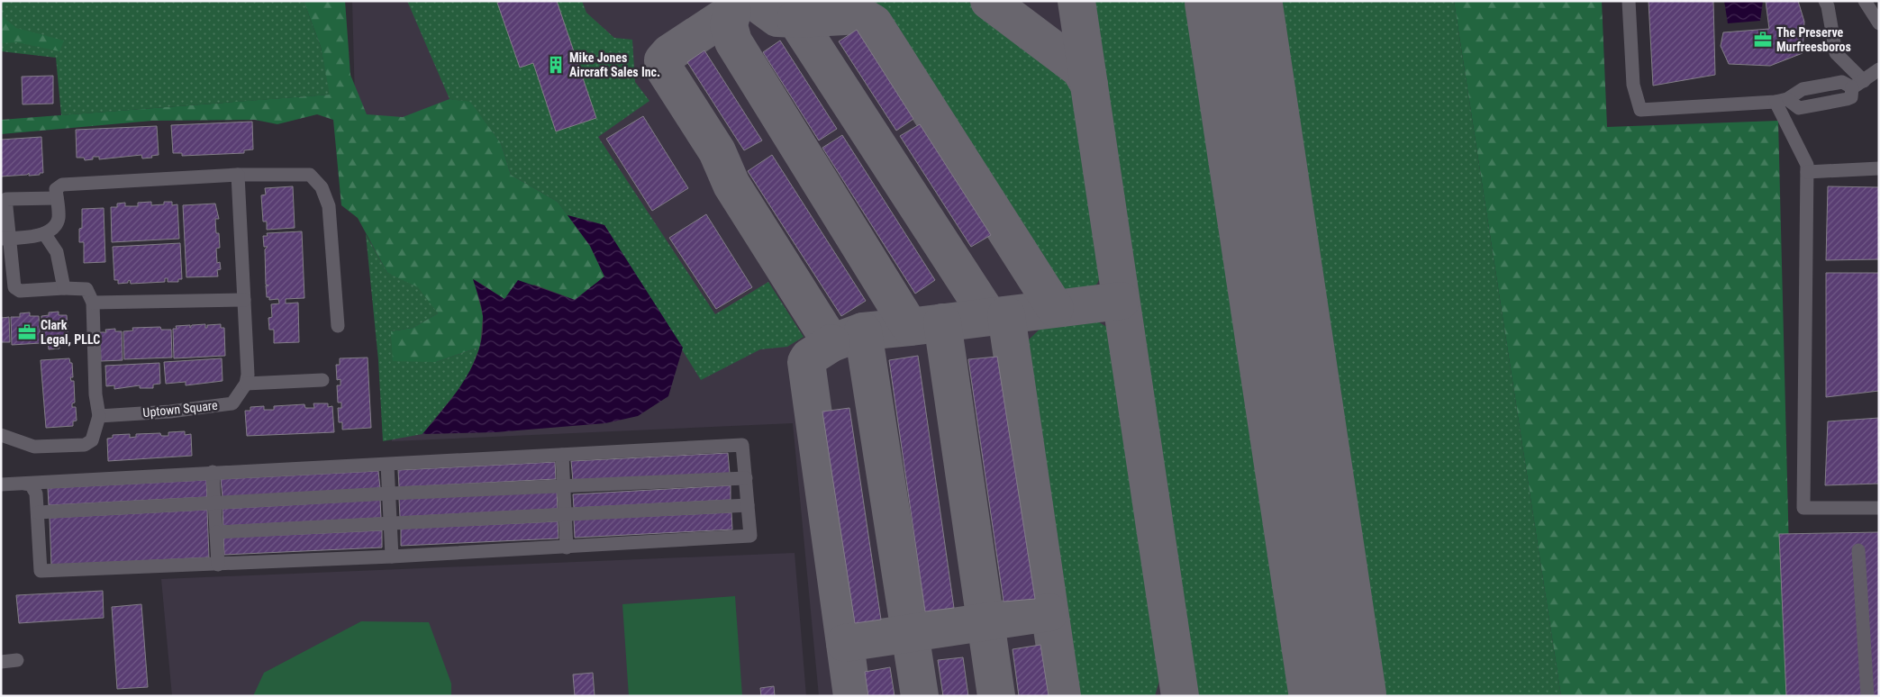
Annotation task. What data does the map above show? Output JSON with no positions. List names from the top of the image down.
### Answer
{
  "streets": {
    "street": ["Uptown Square"]
  },
  "places": {
    "office": ["The Preserve Murfreesboros", "Clark Legal, PLLC"],
    "building": ["Mike Jones Aircraft Sales Inc."]
  }
}
